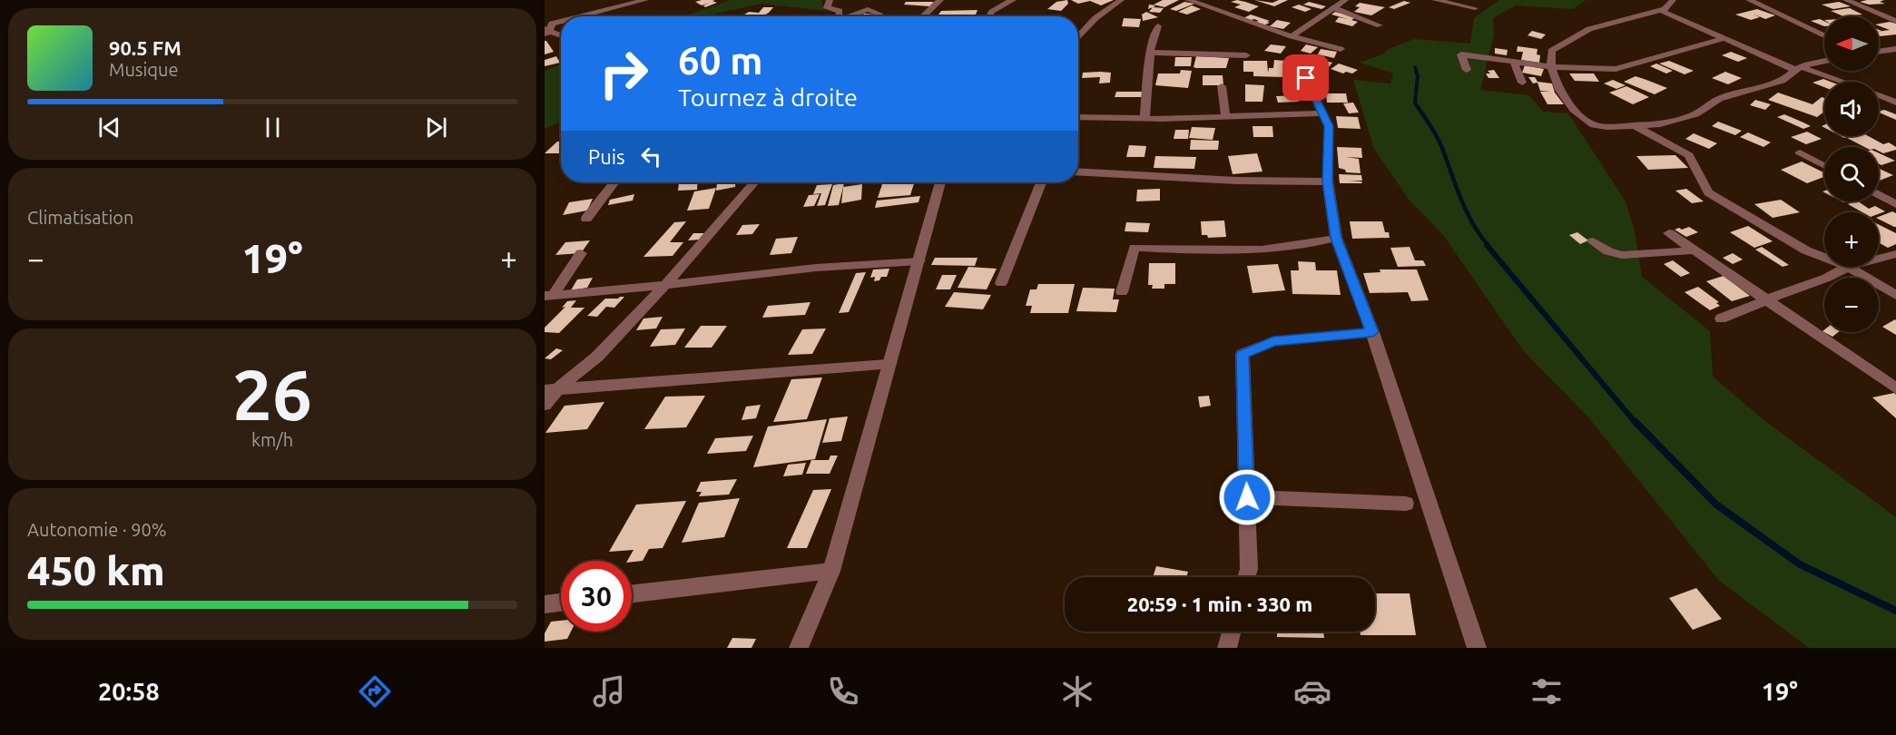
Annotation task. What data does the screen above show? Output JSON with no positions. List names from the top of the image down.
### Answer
{
  "north": "left",
  "page": {
    "map_buttons": ["+", "−"],
    "turn": ["60 m", "Tournez à droite"],
    "song": ["90.5 FM", "Musique"],
    "then": "Puis",
    "tile": [
      "Climatisation",
      ["26", "km/h"],
      ["Autonomie · 90%", "450 km"]
    ],
    "heat": ["−", "19°", "+"],
    "limit": "30",
    "trip": "20:59 · 1 min · 330 m",
    "tabs": ["20:58", "19°"]
  }
}
